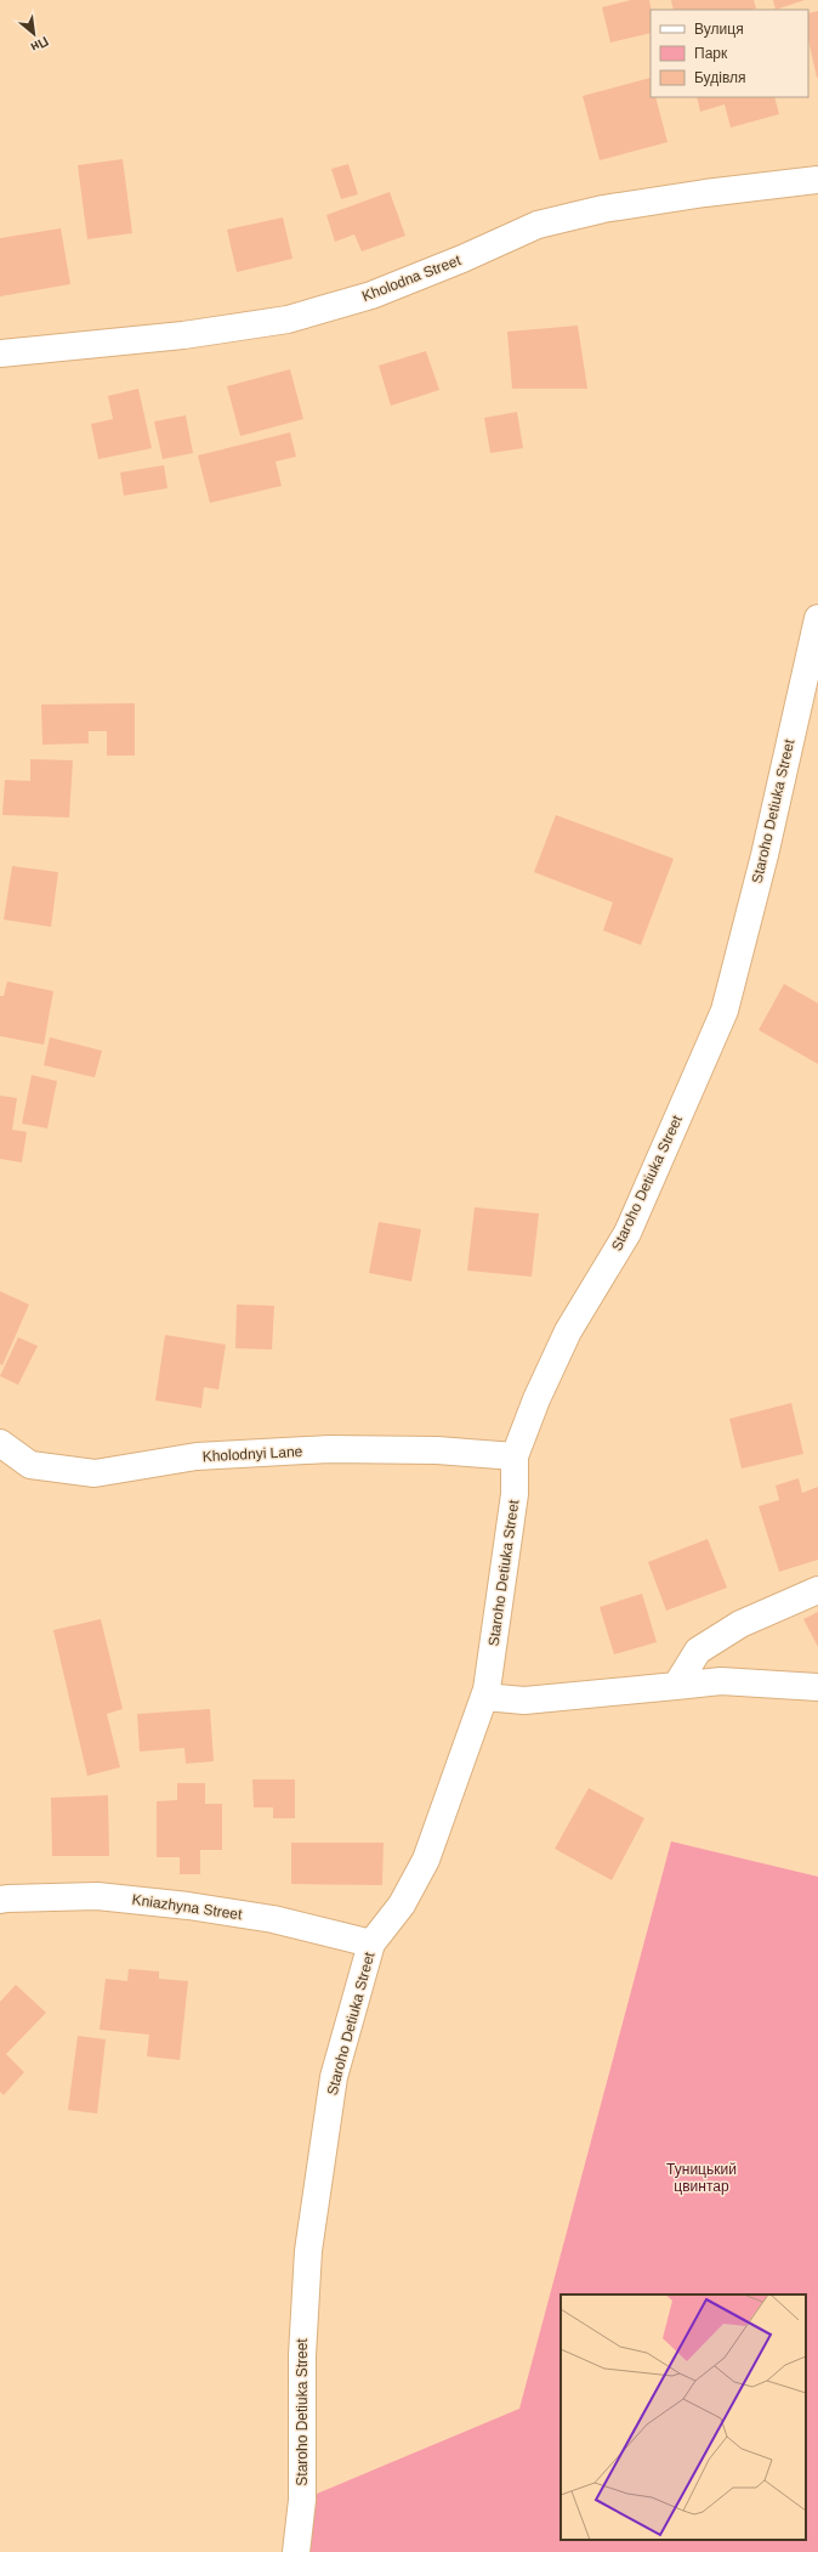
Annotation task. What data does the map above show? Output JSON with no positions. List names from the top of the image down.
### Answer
{
  "streets": {
    "street": [
      "Kholodna Street",
      "Staroho Detiuka Street",
      "Kholodnyi Lane",
      "Kniazhyna Street"
    ]
  },
  "crossings": [
    ["Staroho Detiuka Street", "Kholodnyi Lane"],
    ["Staroho Detiuka Street", "Kniazhyna Street"]
  ],
  "parks": ["Туницький цвинтар"],
  "legend": ["Вулиця", "Парк", "Будівля"],
  "north": "bottom right"
}
